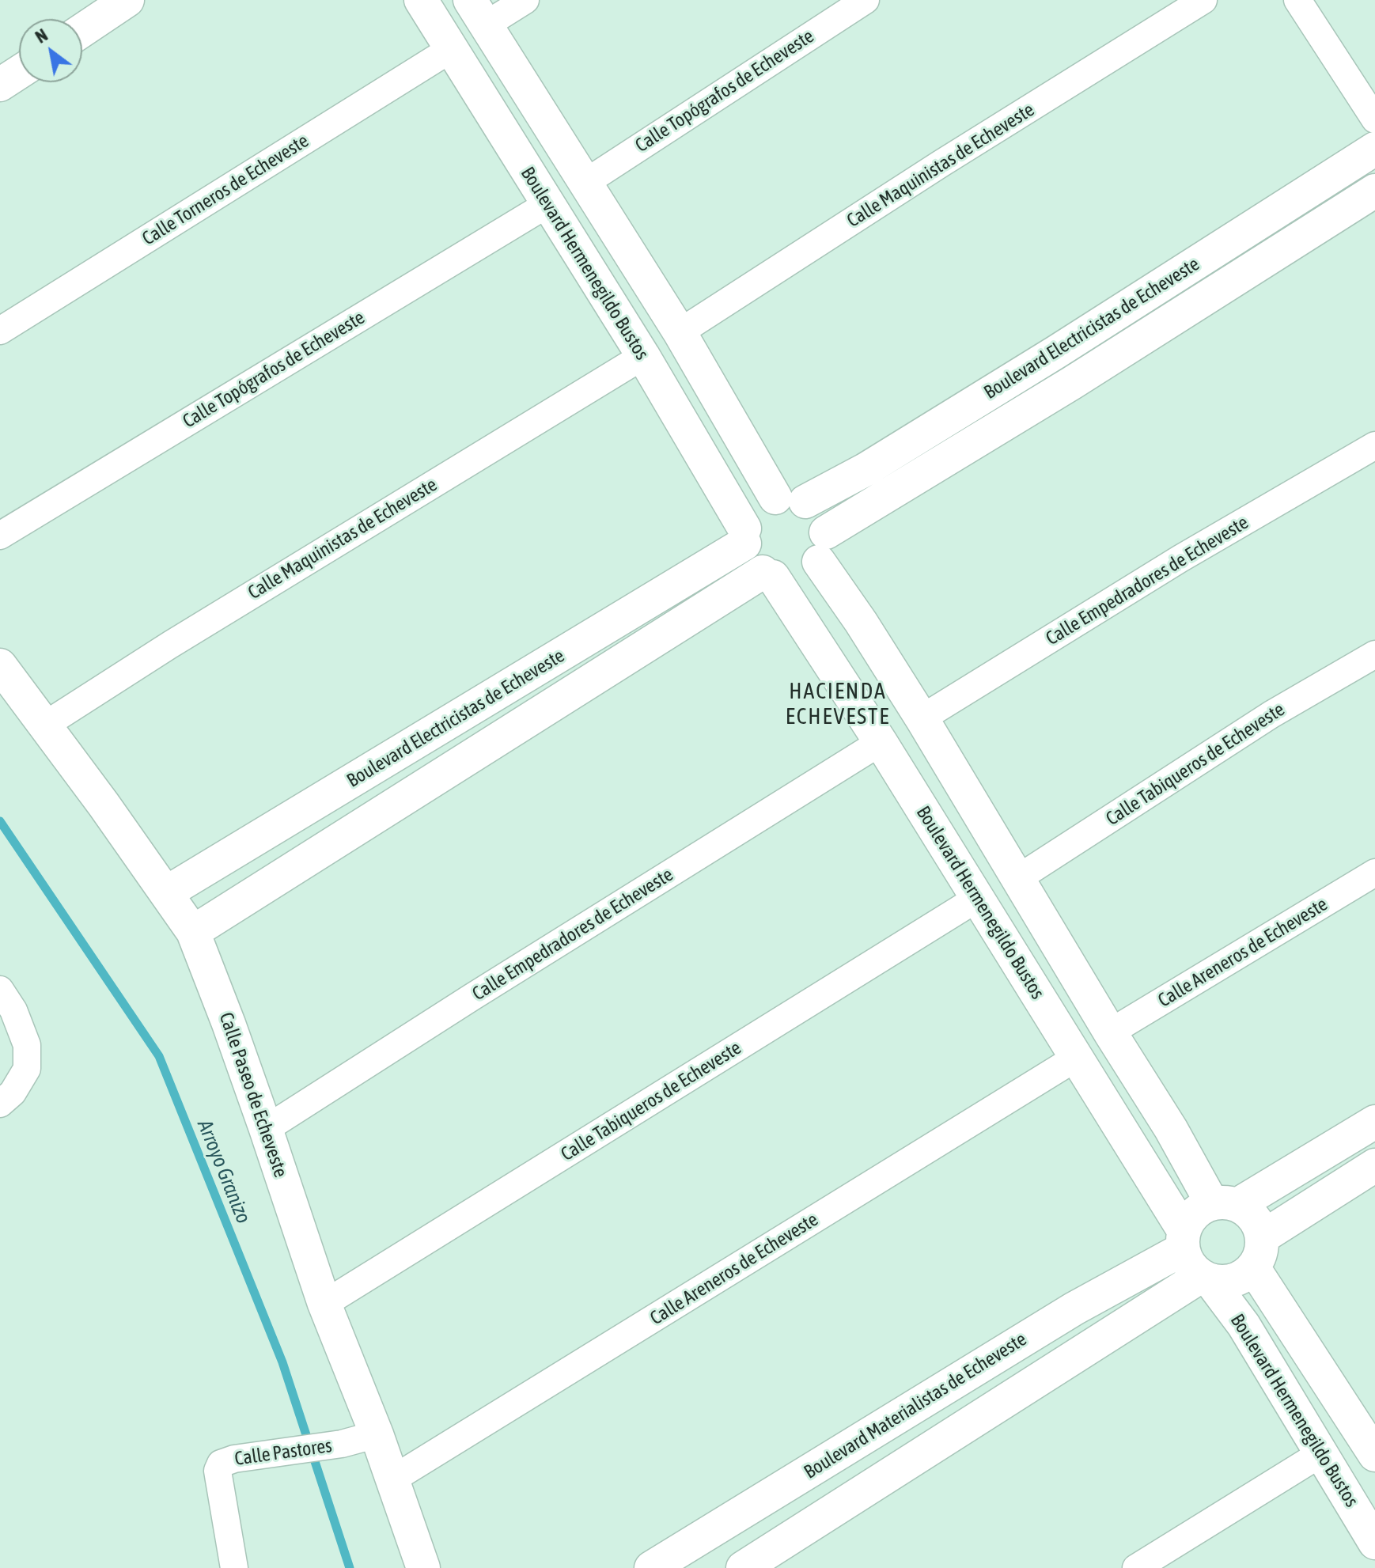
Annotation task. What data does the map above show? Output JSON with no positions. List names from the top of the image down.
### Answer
{
  "streets": {
    "street": [
      "Calle Topógrafos de Echeveste",
      "Calle Maquinistas de Echeveste",
      "Calle Torneros de Echeveste",
      "Boulevard Hermenegildo Bustos",
      "Boulevard Electricistas de Echeveste",
      "Calle Empedradores de Echeveste",
      "Calle Tabiqueros de Echeveste",
      "Calle Areneros de Echeveste",
      "Calle Paseo de Echeveste",
      "Boulevard Materialistas de Echeveste",
      "Calle Pastores"
    ]
  },
  "crossings": [
    ["Calle Topógrafos de Echeveste", "Boulevard Hermenegildo Bustos"],
    ["Calle Maquinistas de Echeveste", "Boulevard Hermenegildo Bustos"],
    ["Calle Maquinistas de Echeveste", "Calle Paseo de Echeveste"],
    ["Calle Torneros de Echeveste", "Boulevard Hermenegildo Bustos"],
    ["Boulevard Hermenegildo Bustos", "Boulevard Electricistas de Echeveste"],
    ["Boulevard Hermenegildo Bustos", "Calle Empedradores de Echeveste"],
    ["Boulevard Hermenegildo Bustos", "Calle Tabiqueros de Echeveste"],
    ["Boulevard Hermenegildo Bustos", "Calle Areneros de Echeveste"],
    ["Boulevard Hermenegildo Bustos", "Boulevard Materialistas de Echeveste"],
    ["Boulevard Electricistas de Echeveste", "Calle Paseo de Echeveste"],
    ["Calle Empedradores de Echeveste", "Calle Paseo de Echeveste"],
    ["Calle Tabiqueros de Echeveste", "Calle Paseo de Echeveste"],
    ["Calle Areneros de Echeveste", "Calle Paseo de Echeveste"],
    ["Calle Paseo de Echeveste", "Calle Pastores"]
  ],
  "districts": ["HACIENDA ECHEVESTE"],
  "water": ["Arroyo Granizo"],
  "north": "top left"
}
